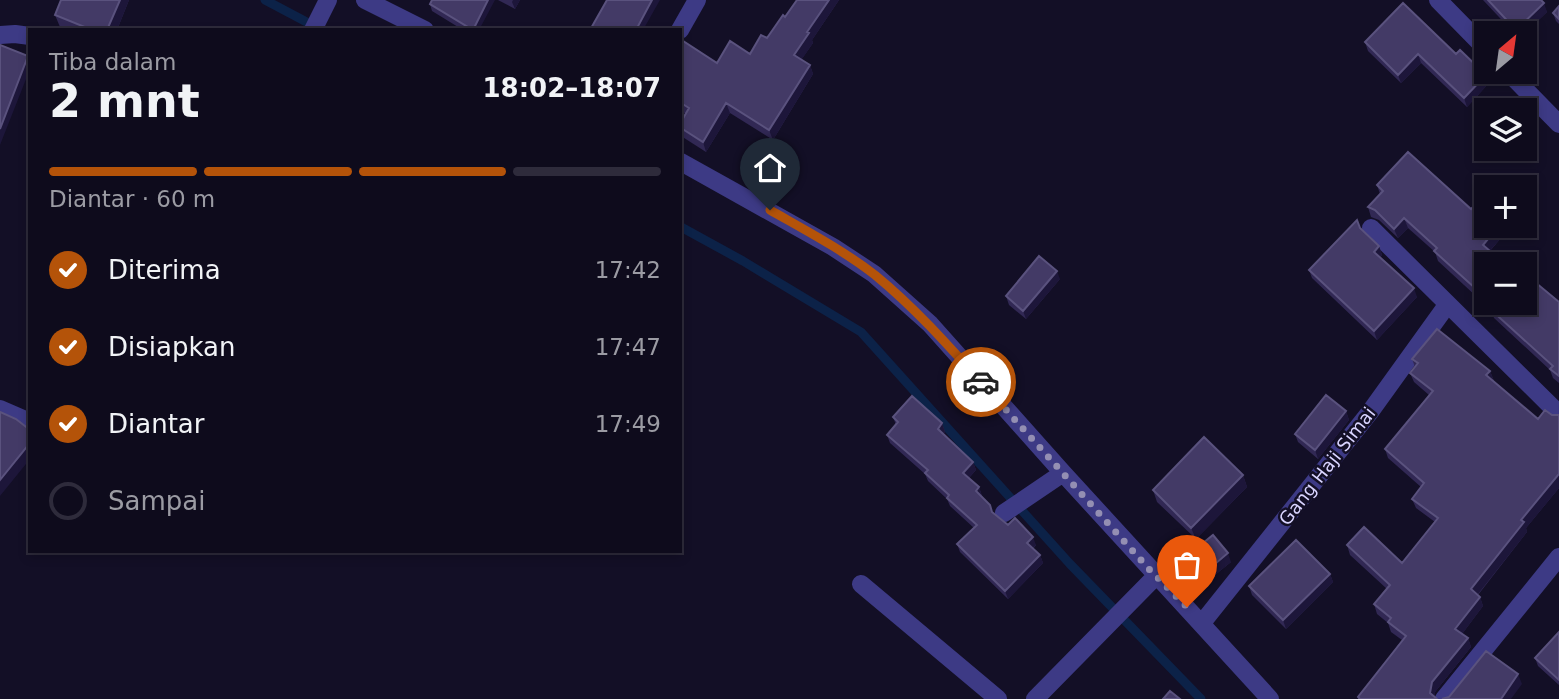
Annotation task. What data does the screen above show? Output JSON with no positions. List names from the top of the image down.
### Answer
{
  "streets": {
    "street": ["Gang Haji Simai"]
  },
  "north": "top right",
  "page": {
    "map_buttons": ["+", "−"],
    "heading": ["2 mnt", "Tiba dalam", "18:02–18:07"],
    "bar": "Diantar · 60 m",
    "list": [
      ["Diterima", "17:42"],
      ["Disiapkan", "17:47"],
      ["Diantar", "17:49"],
      "Sampai"
    ]
  }
}
